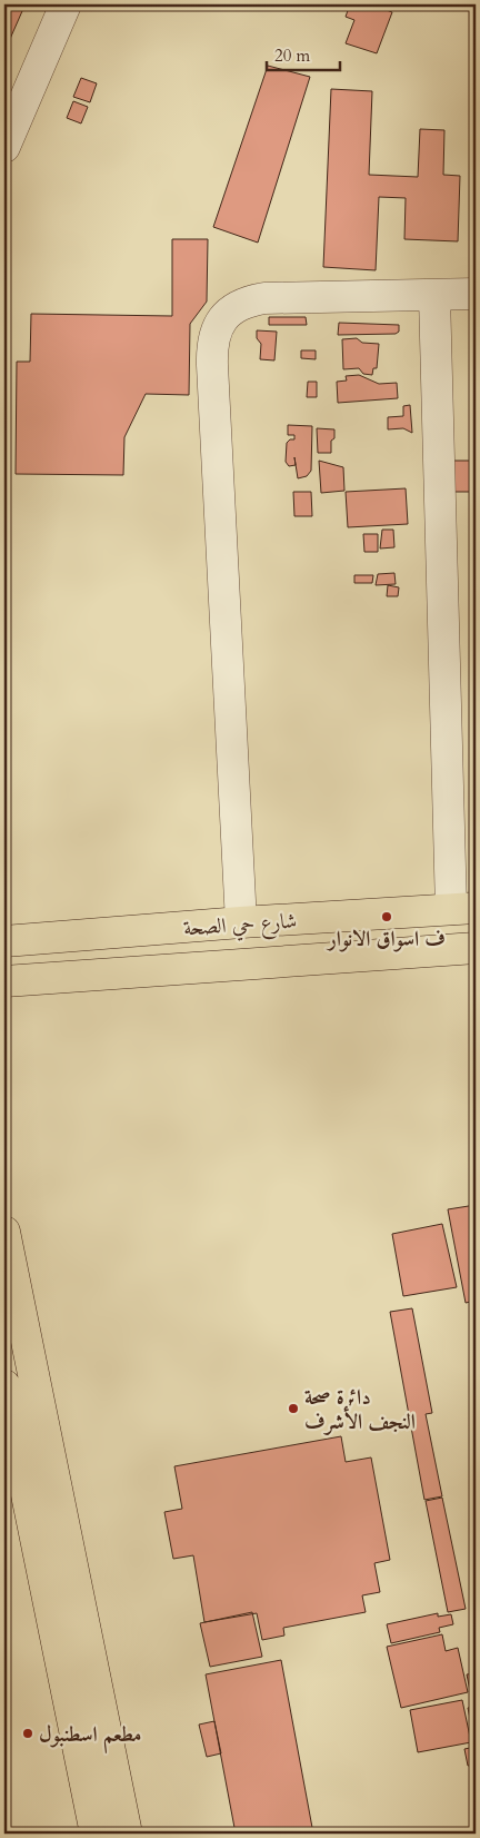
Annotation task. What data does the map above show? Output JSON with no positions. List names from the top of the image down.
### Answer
{
  "streets": {
    "main road": ["شارع حي الصحة"]
  },
  "places": ["ف اسواق الانوار", "دائرة صحة النجف الأشرف", "مطعم اسطنبول"],
  "scale_bar": "20 m"
}
